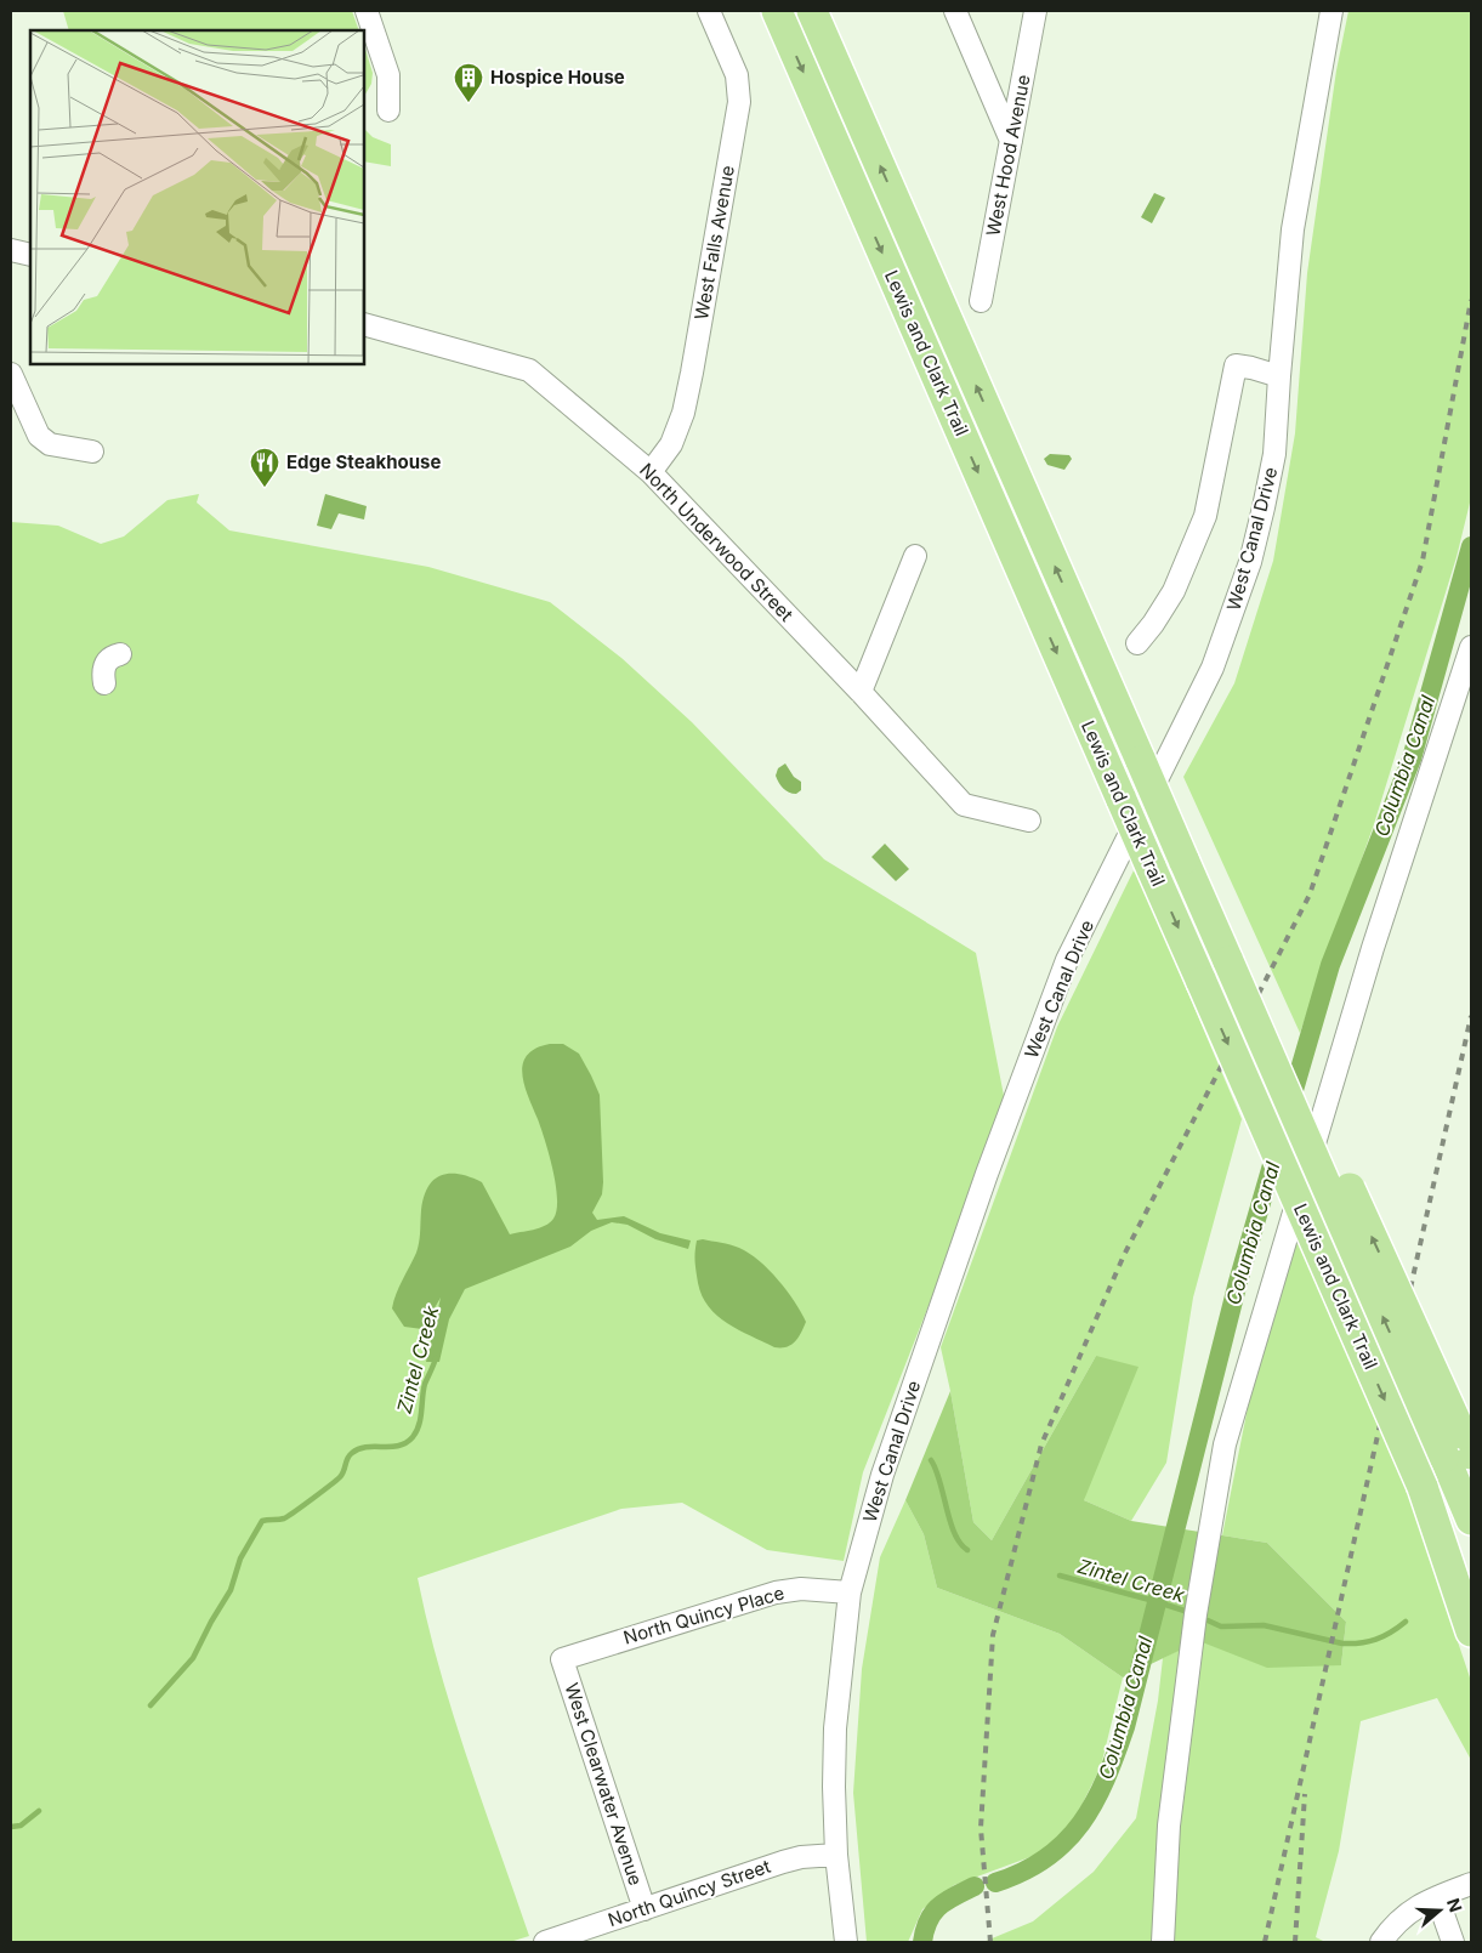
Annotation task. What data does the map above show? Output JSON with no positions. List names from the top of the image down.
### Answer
{
  "streets": {
    "highway": ["Lewis and Clark Trail"],
    "street": [
      "West Hood Avenue",
      "West Falls Avenue",
      "West Canal Drive",
      "North Underwood Street",
      "North Quincy Place",
      "West Clearwater Avenue",
      "North Quincy Street"
    ]
  },
  "crossings": [
    ["West Falls Avenue", "North Underwood Street"],
    ["West Canal Drive", "North Quincy Place"],
    ["West Canal Drive", "North Quincy Street"],
    ["North Quincy Place", "West Clearwater Avenue"],
    ["West Clearwater Avenue", "North Quincy Street"]
  ],
  "water": ["Columbia Canal", "Zintel Creek"],
  "places": {
    "building": ["Hospice House"],
    "restaurant": ["Edge Steakhouse"]
  },
  "north": "right"
}
